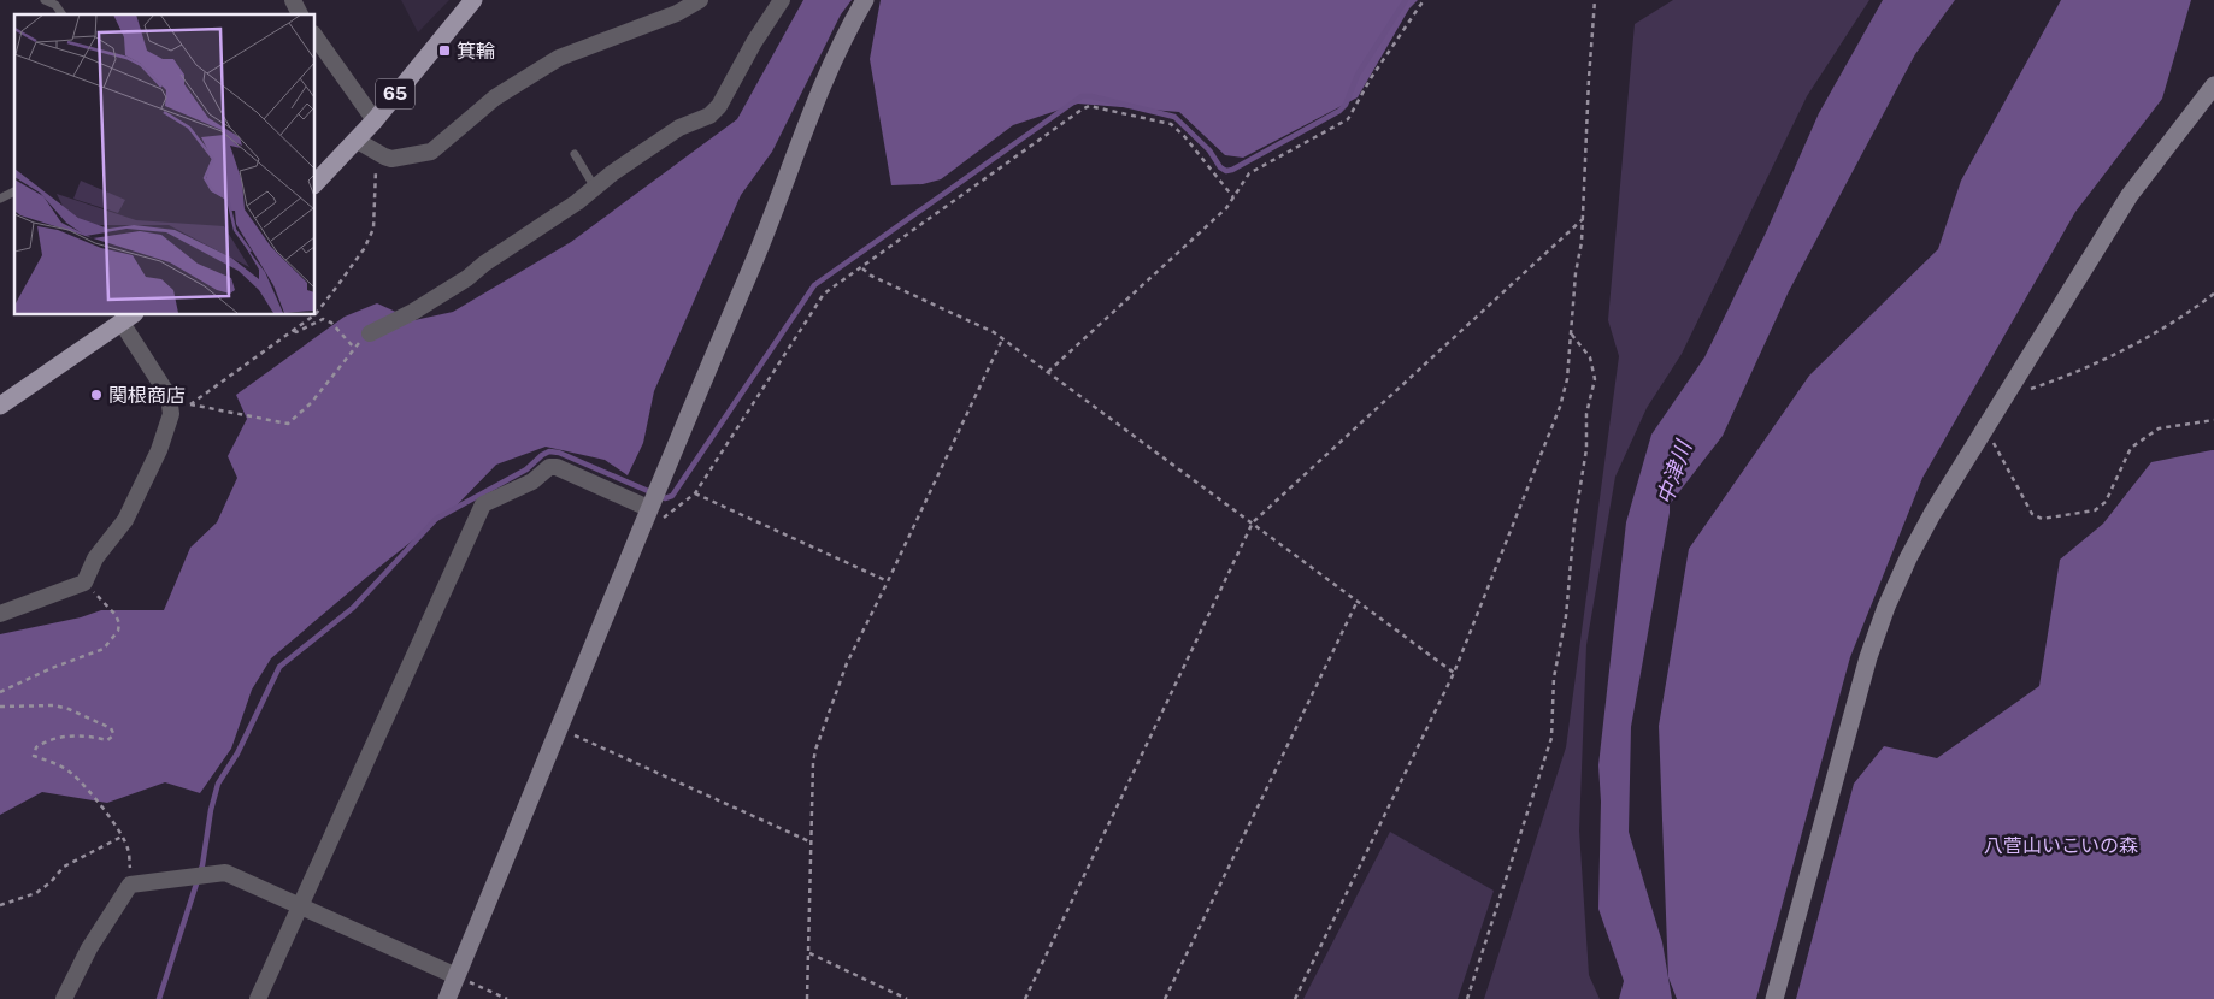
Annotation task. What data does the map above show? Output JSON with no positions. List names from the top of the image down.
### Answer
{
  "streets": {
    "main road": ["65"]
  },
  "water": ["中津川"],
  "parks": ["八菅山いこいの森"],
  "places": {
    "transit": ["箕輪"],
    "other": ["関根商店"]
  }
}
